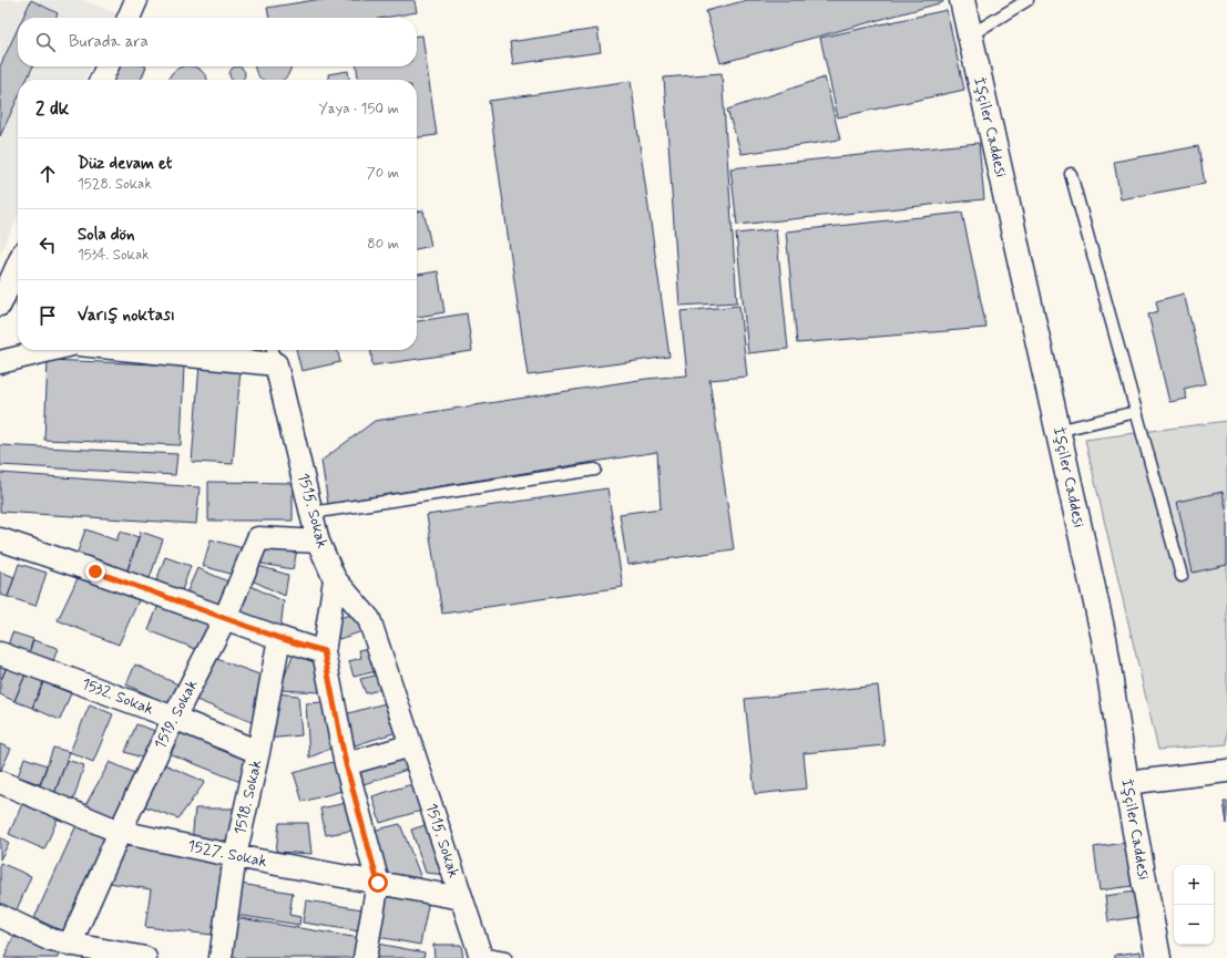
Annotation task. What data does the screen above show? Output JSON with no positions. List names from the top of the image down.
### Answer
{
  "streets": {
    "street": [
      "İşçiler Caddesi",
      "1515. Sokak",
      "1532. Sokak",
      "1519. Sokak",
      "1518. Sokak",
      "1527. Sokak"
    ]
  },
  "crossings": [
    ["1515. Sokak", "1519. Sokak"],
    ["1515. Sokak", "1527. Sokak"],
    ["1532. Sokak", "1519. Sokak"],
    ["1532. Sokak", "1518. Sokak"],
    ["1519. Sokak", "1527. Sokak"],
    ["1518. Sokak", "1527. Sokak"]
  ],
  "page": {
    "search": "Burada ara",
    "heading": ["2 dk", "Yaya · 150 m"],
    "list": [
      ["Düz devam et", "1528. Sokak", "70 m"],
      ["Sola dön", "1534. Sokak", "80 m"],
      "Varış noktası"
    ],
    "map_buttons": ["+", "−"]
  }
}
